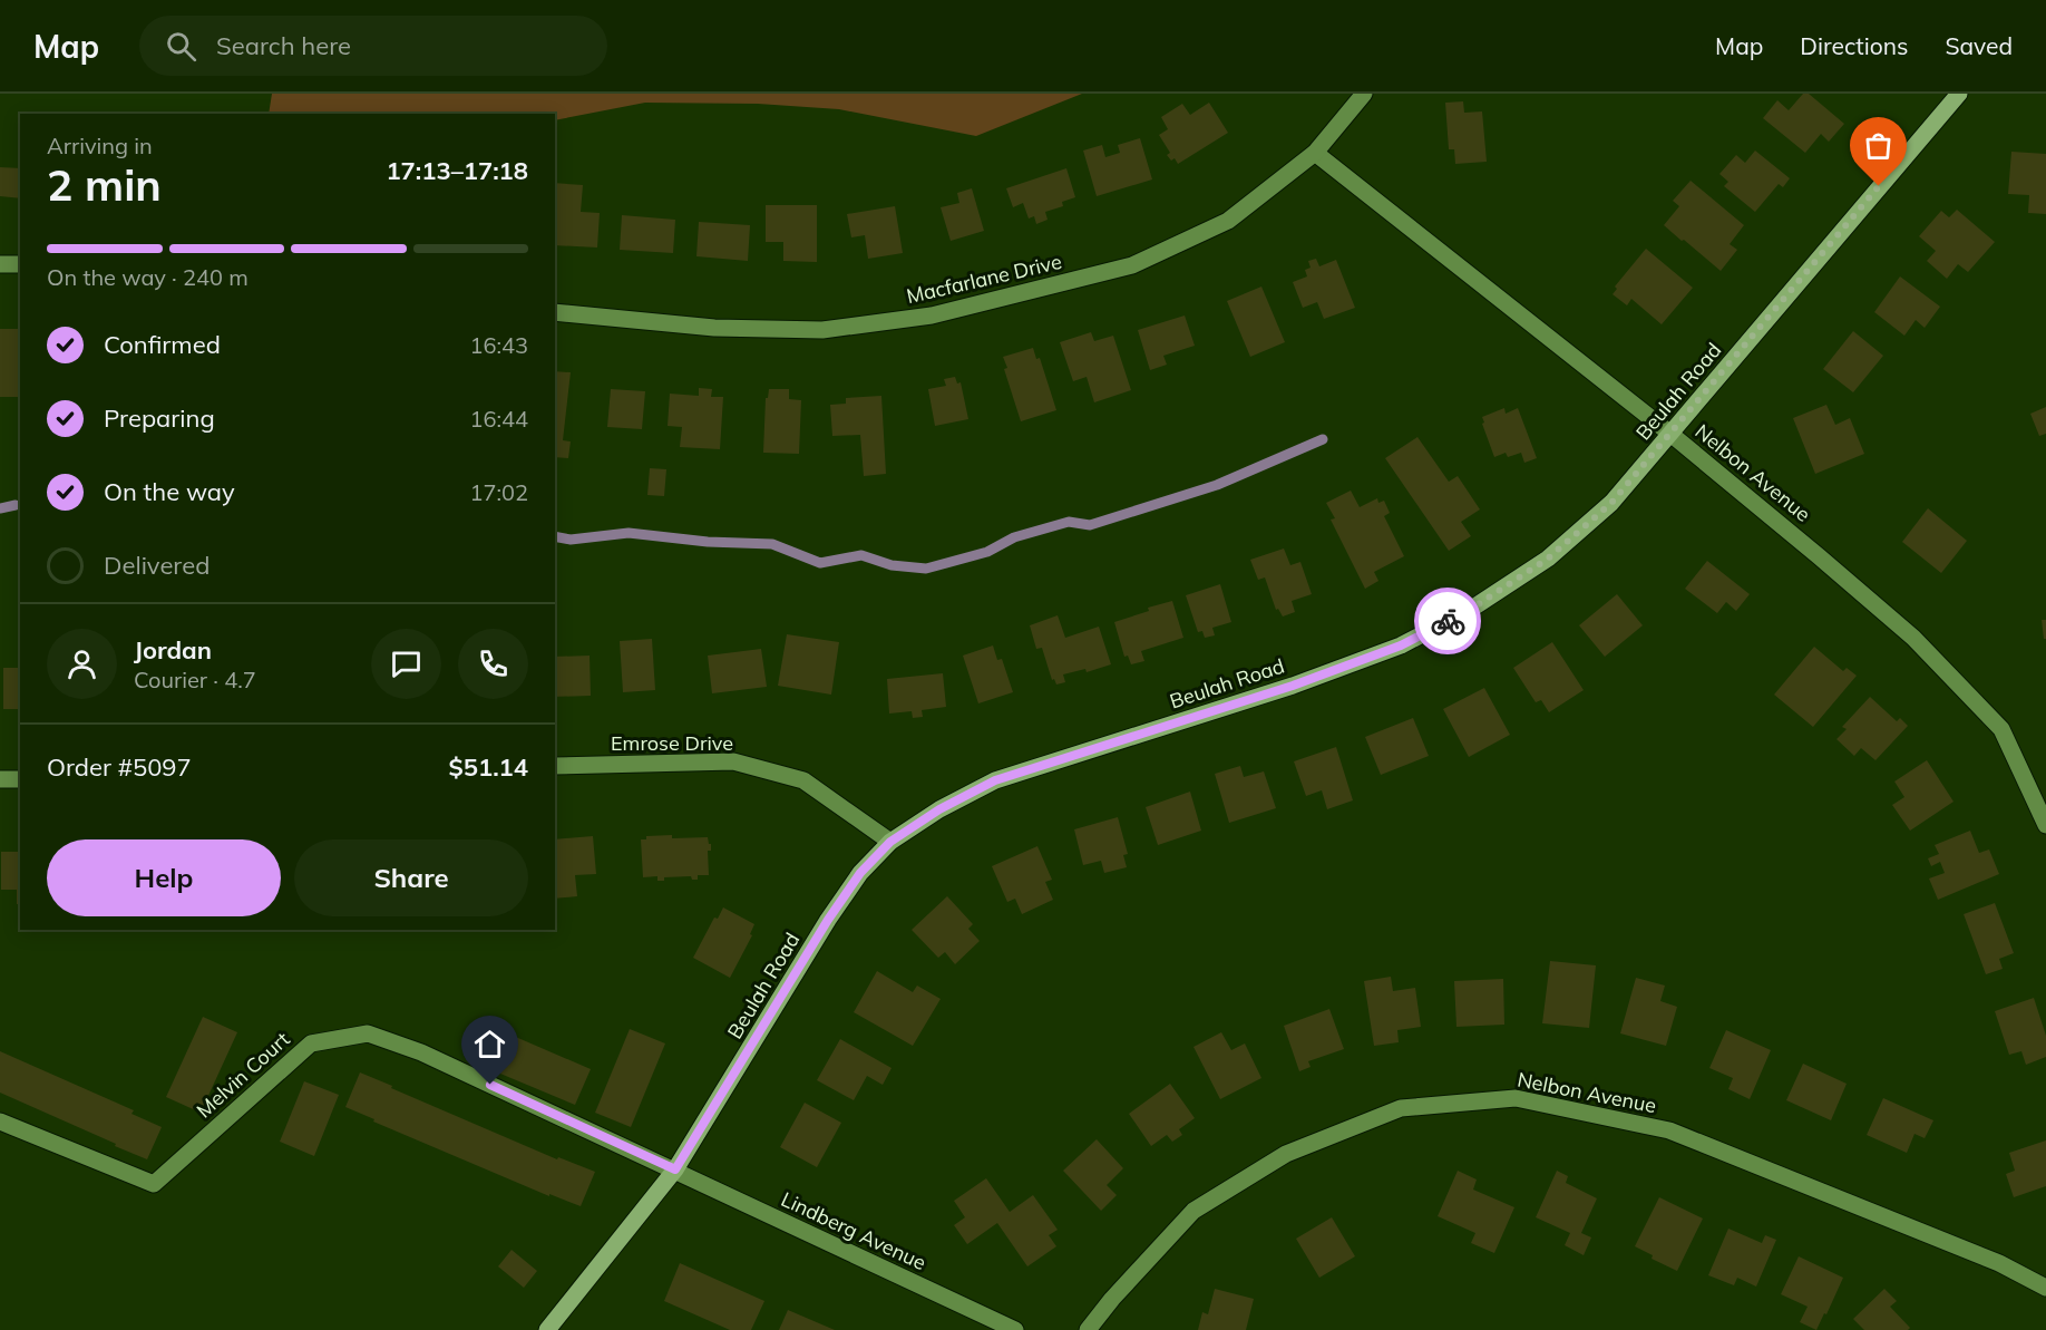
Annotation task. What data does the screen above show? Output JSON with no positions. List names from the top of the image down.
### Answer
{
  "streets": {
    "main road": ["Beulah Road"],
    "street": [
      "Macfarlane Drive",
      "Nelbon Avenue",
      "Emrose Drive",
      "Melvin Court",
      "Lindberg Avenue"
    ]
  },
  "crossings": [
    ["Macfarlane Drive", "Nelbon Avenue"],
    ["Beulah Road", "Nelbon Avenue"],
    ["Beulah Road", "Emrose Drive"],
    ["Beulah Road", "Melvin Court"],
    ["Beulah Road", "Lindberg Avenue"],
    ["Melvin Court", "Lindberg Avenue"]
  ],
  "page": {
    "header": "Map",
    "search": "Search here",
    "nav": ["Map", "Directions", "Saved"],
    "heading": ["2 min", "Arriving in", "17:13–17:18"],
    "panel": [
      "Jordan",
      "Courier · 4.7",
      "Order #5097",
      "$51.14"
    ],
    "bar": "On the way · 240 m",
    "list": [
      ["Confirmed", "16:43"],
      ["Preparing", "16:44"],
      ["On the way", "17:02"],
      "Delivered"
    ],
    "buttons": ["Help", "Share"]
  }
}
